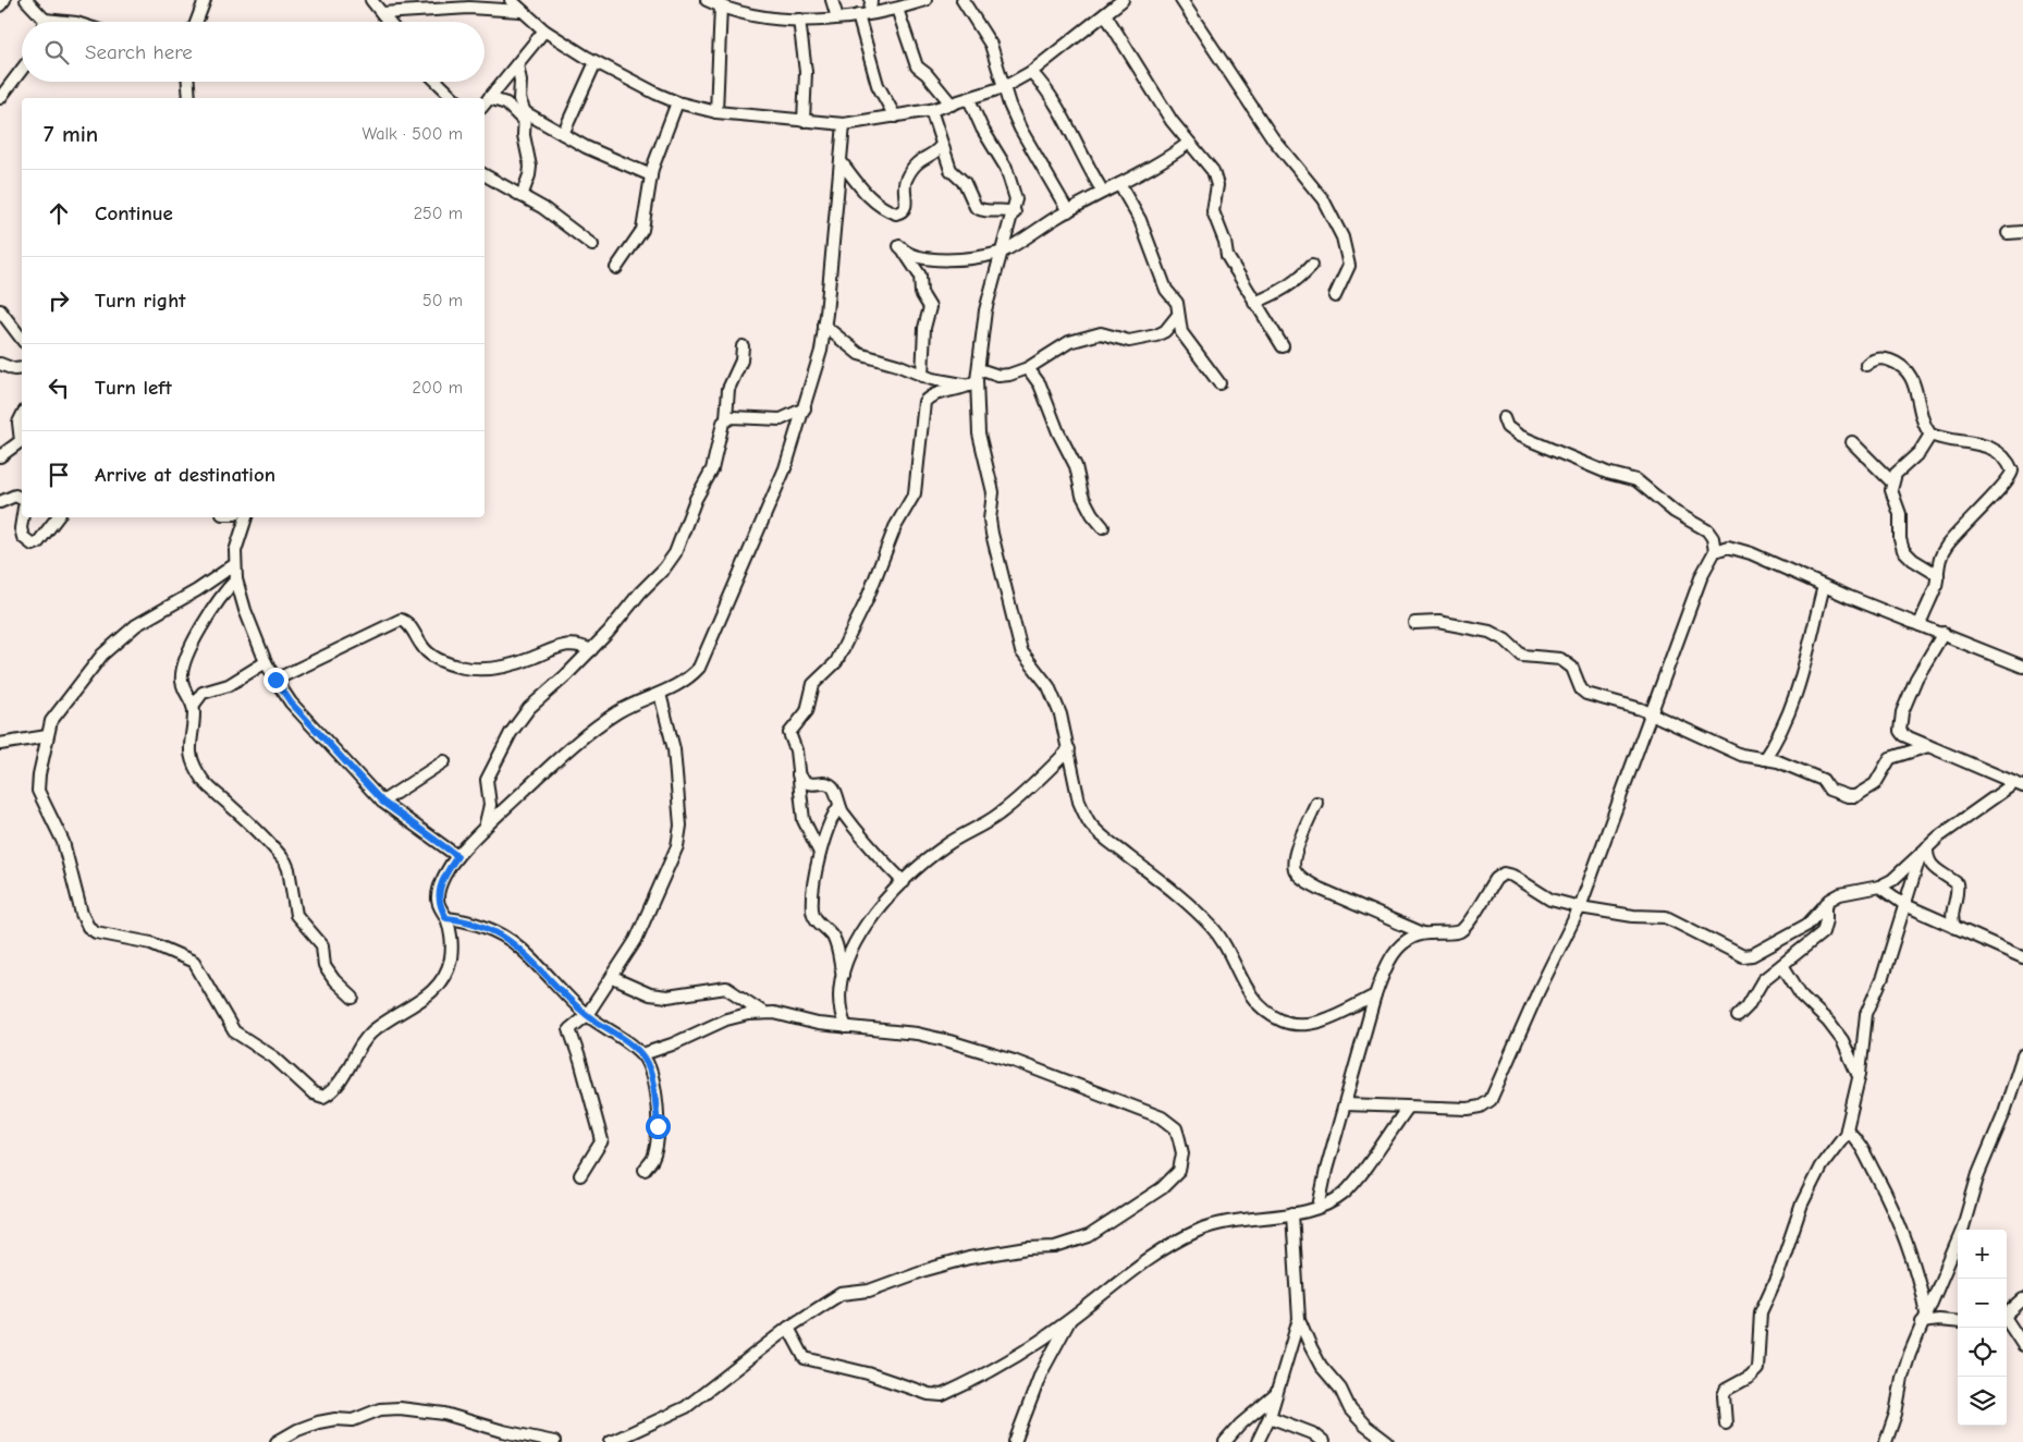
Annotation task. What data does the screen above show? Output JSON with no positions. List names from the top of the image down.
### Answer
{
  "page": {
    "search": "Search here",
    "heading": ["7 min", "Walk · 500 m"],
    "list": [
      ["Continue", "250 m"],
      ["Turn right", "50 m"],
      ["Turn left", "200 m"],
      "Arrive at destination"
    ],
    "map_buttons": ["+", "−"]
  }
}
